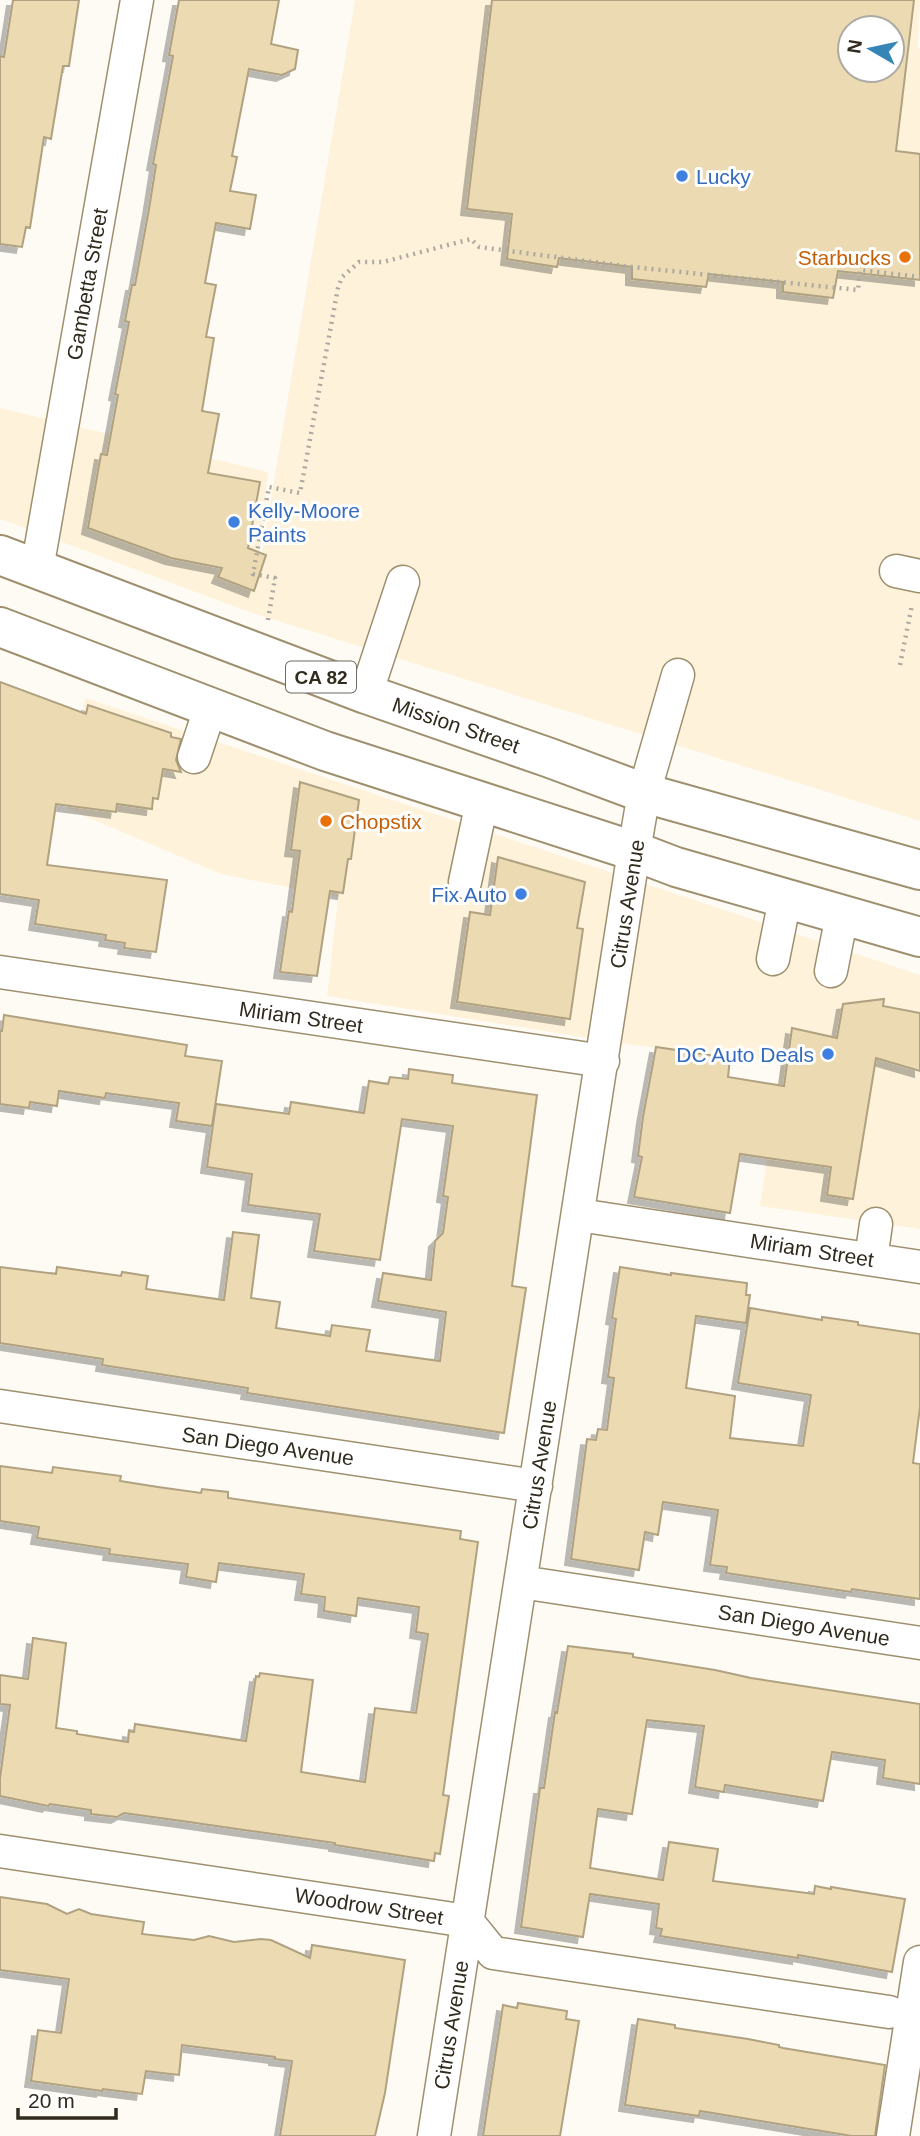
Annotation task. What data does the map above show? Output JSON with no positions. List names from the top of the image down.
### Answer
{
  "streets": {
    "main road": ["CA 82", "Mission Street"],
    "street": [
      "Gambetta Street",
      "Citrus Avenue",
      "Miriam Street",
      "San Diego Avenue",
      "Woodrow Street"
    ]
  },
  "crossings": [
    ["Gambetta Street", "Mission Street"],
    ["Mission Street", "Citrus Avenue"],
    ["Citrus Avenue", "Miriam Street"],
    ["Citrus Avenue", "San Diego Avenue"],
    ["Citrus Avenue", "Woodrow Street"]
  ],
  "places": [
    "Lucky",
    "Starbucks",
    "Kelly-Moore Paints",
    "Chopstix",
    "Fix Auto",
    "DC Auto Deals"
  ],
  "scale_bar": "20 m",
  "north": "left"
}
